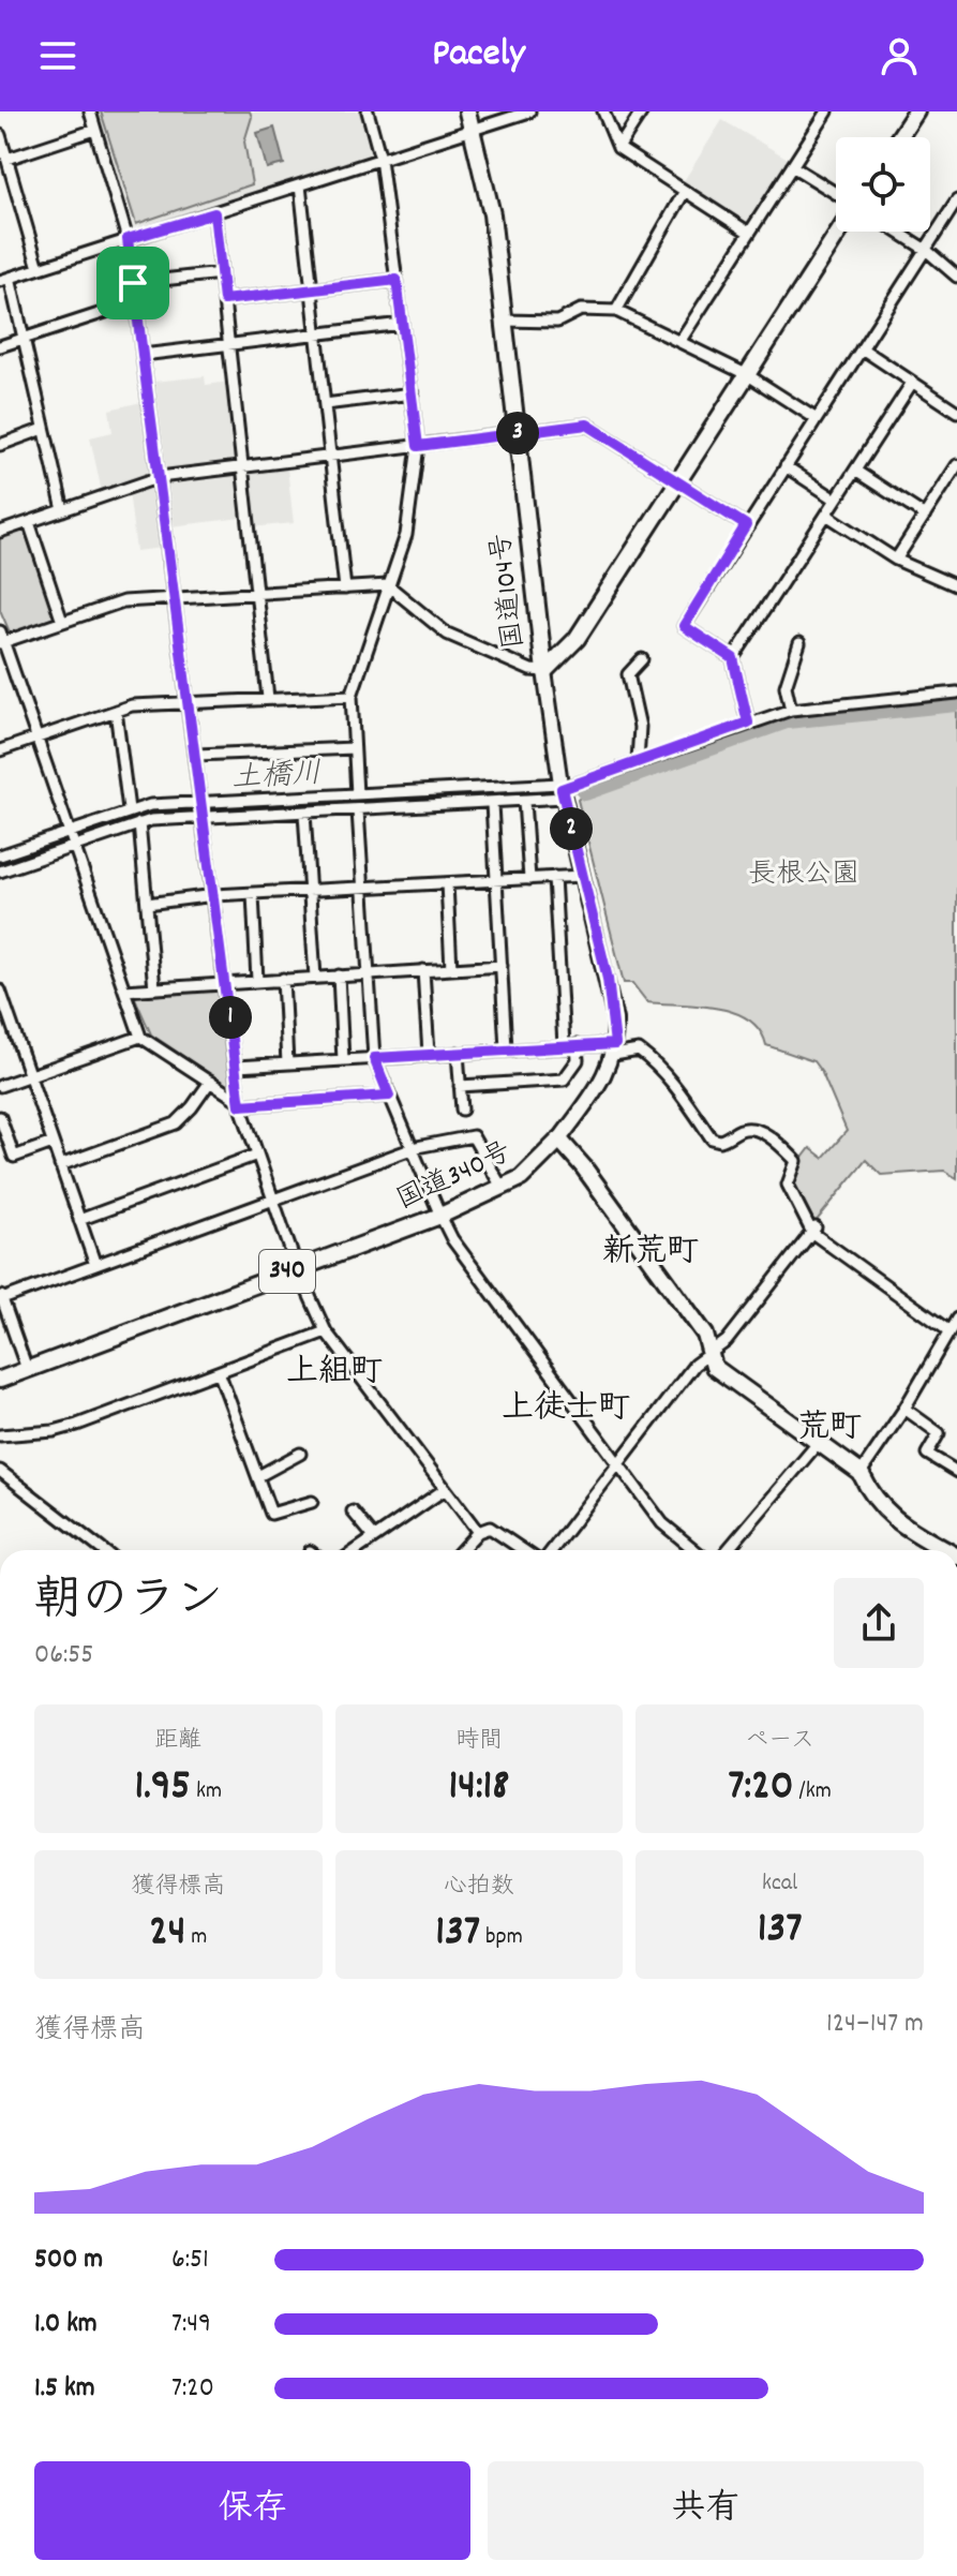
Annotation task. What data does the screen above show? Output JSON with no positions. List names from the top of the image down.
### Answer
{
  "streets": {
    "highway": ["国道104号", "国道340号", "340"]
  },
  "districts": [
    "新荒町",
    "上組町",
    "上徒士町",
    "荒町"
  ],
  "water": ["土橋川"],
  "parks": ["長根公園"],
  "page": {
    "header": "Pacely",
    "pins": ["3", "2", "1"],
    "heading": ["朝のラン", "06:55"],
    "stats": [
      ["距離", "1.95 km"],
      ["時間", "14:18"],
      ["ペース", "7:20 /km"],
      ["獲得標高", "24 m"],
      ["心拍数", "137 bpm"],
      ["kcal", "137"]
    ],
    "chart": ["獲得標高", "124–147 m"],
    "list": [
      {
        "name": "500 m",
        "note": "6:51"
      },
      {
        "name": "1.0 km",
        "note": "7:49"
      },
      {
        "name": "1.5 km",
        "note": "7:20"
      }
    ],
    "buttons": ["保存", "共有"]
  }
}
